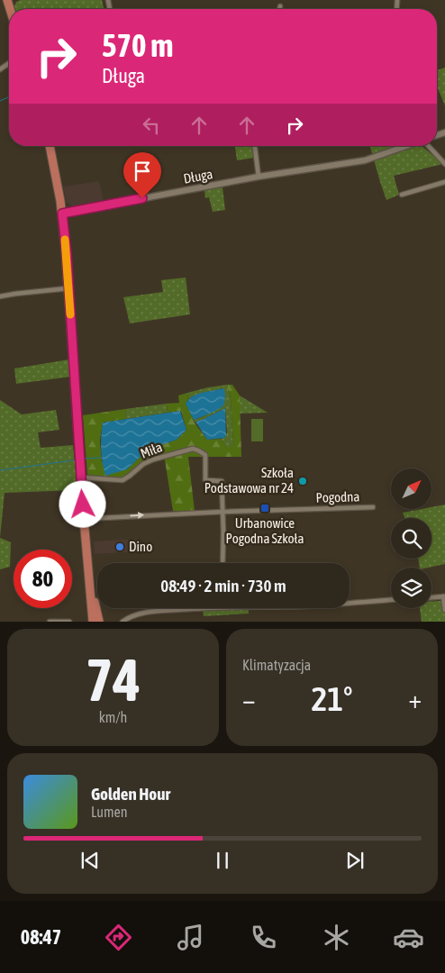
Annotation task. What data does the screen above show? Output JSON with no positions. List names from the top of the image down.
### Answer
{
  "streets": {
    "street": ["Długa", "Miła", "Pogodna"]
  },
  "crossings": [
    ["Miła", "Pogodna"]
  ],
  "one_way": ["Pogodna"],
  "places": {
    "other": ["Szkoła Podstawowa nr 24", "Dino"],
    "transit": ["Urbanowice Pogodna Szkoła"]
  },
  "north": "top right",
  "page": {
    "turn": ["570 m", "Długa"],
    "limit": "80",
    "trip": "08:49 · 2 min · 730 m",
    "tile": [
      ["74", "km/h"],
      "Klimatyzacja"
    ],
    "heat": ["−", "21°", "+"],
    "song": ["Golden Hour", "Lumen"],
    "tabs": "08:47"
  }
}
